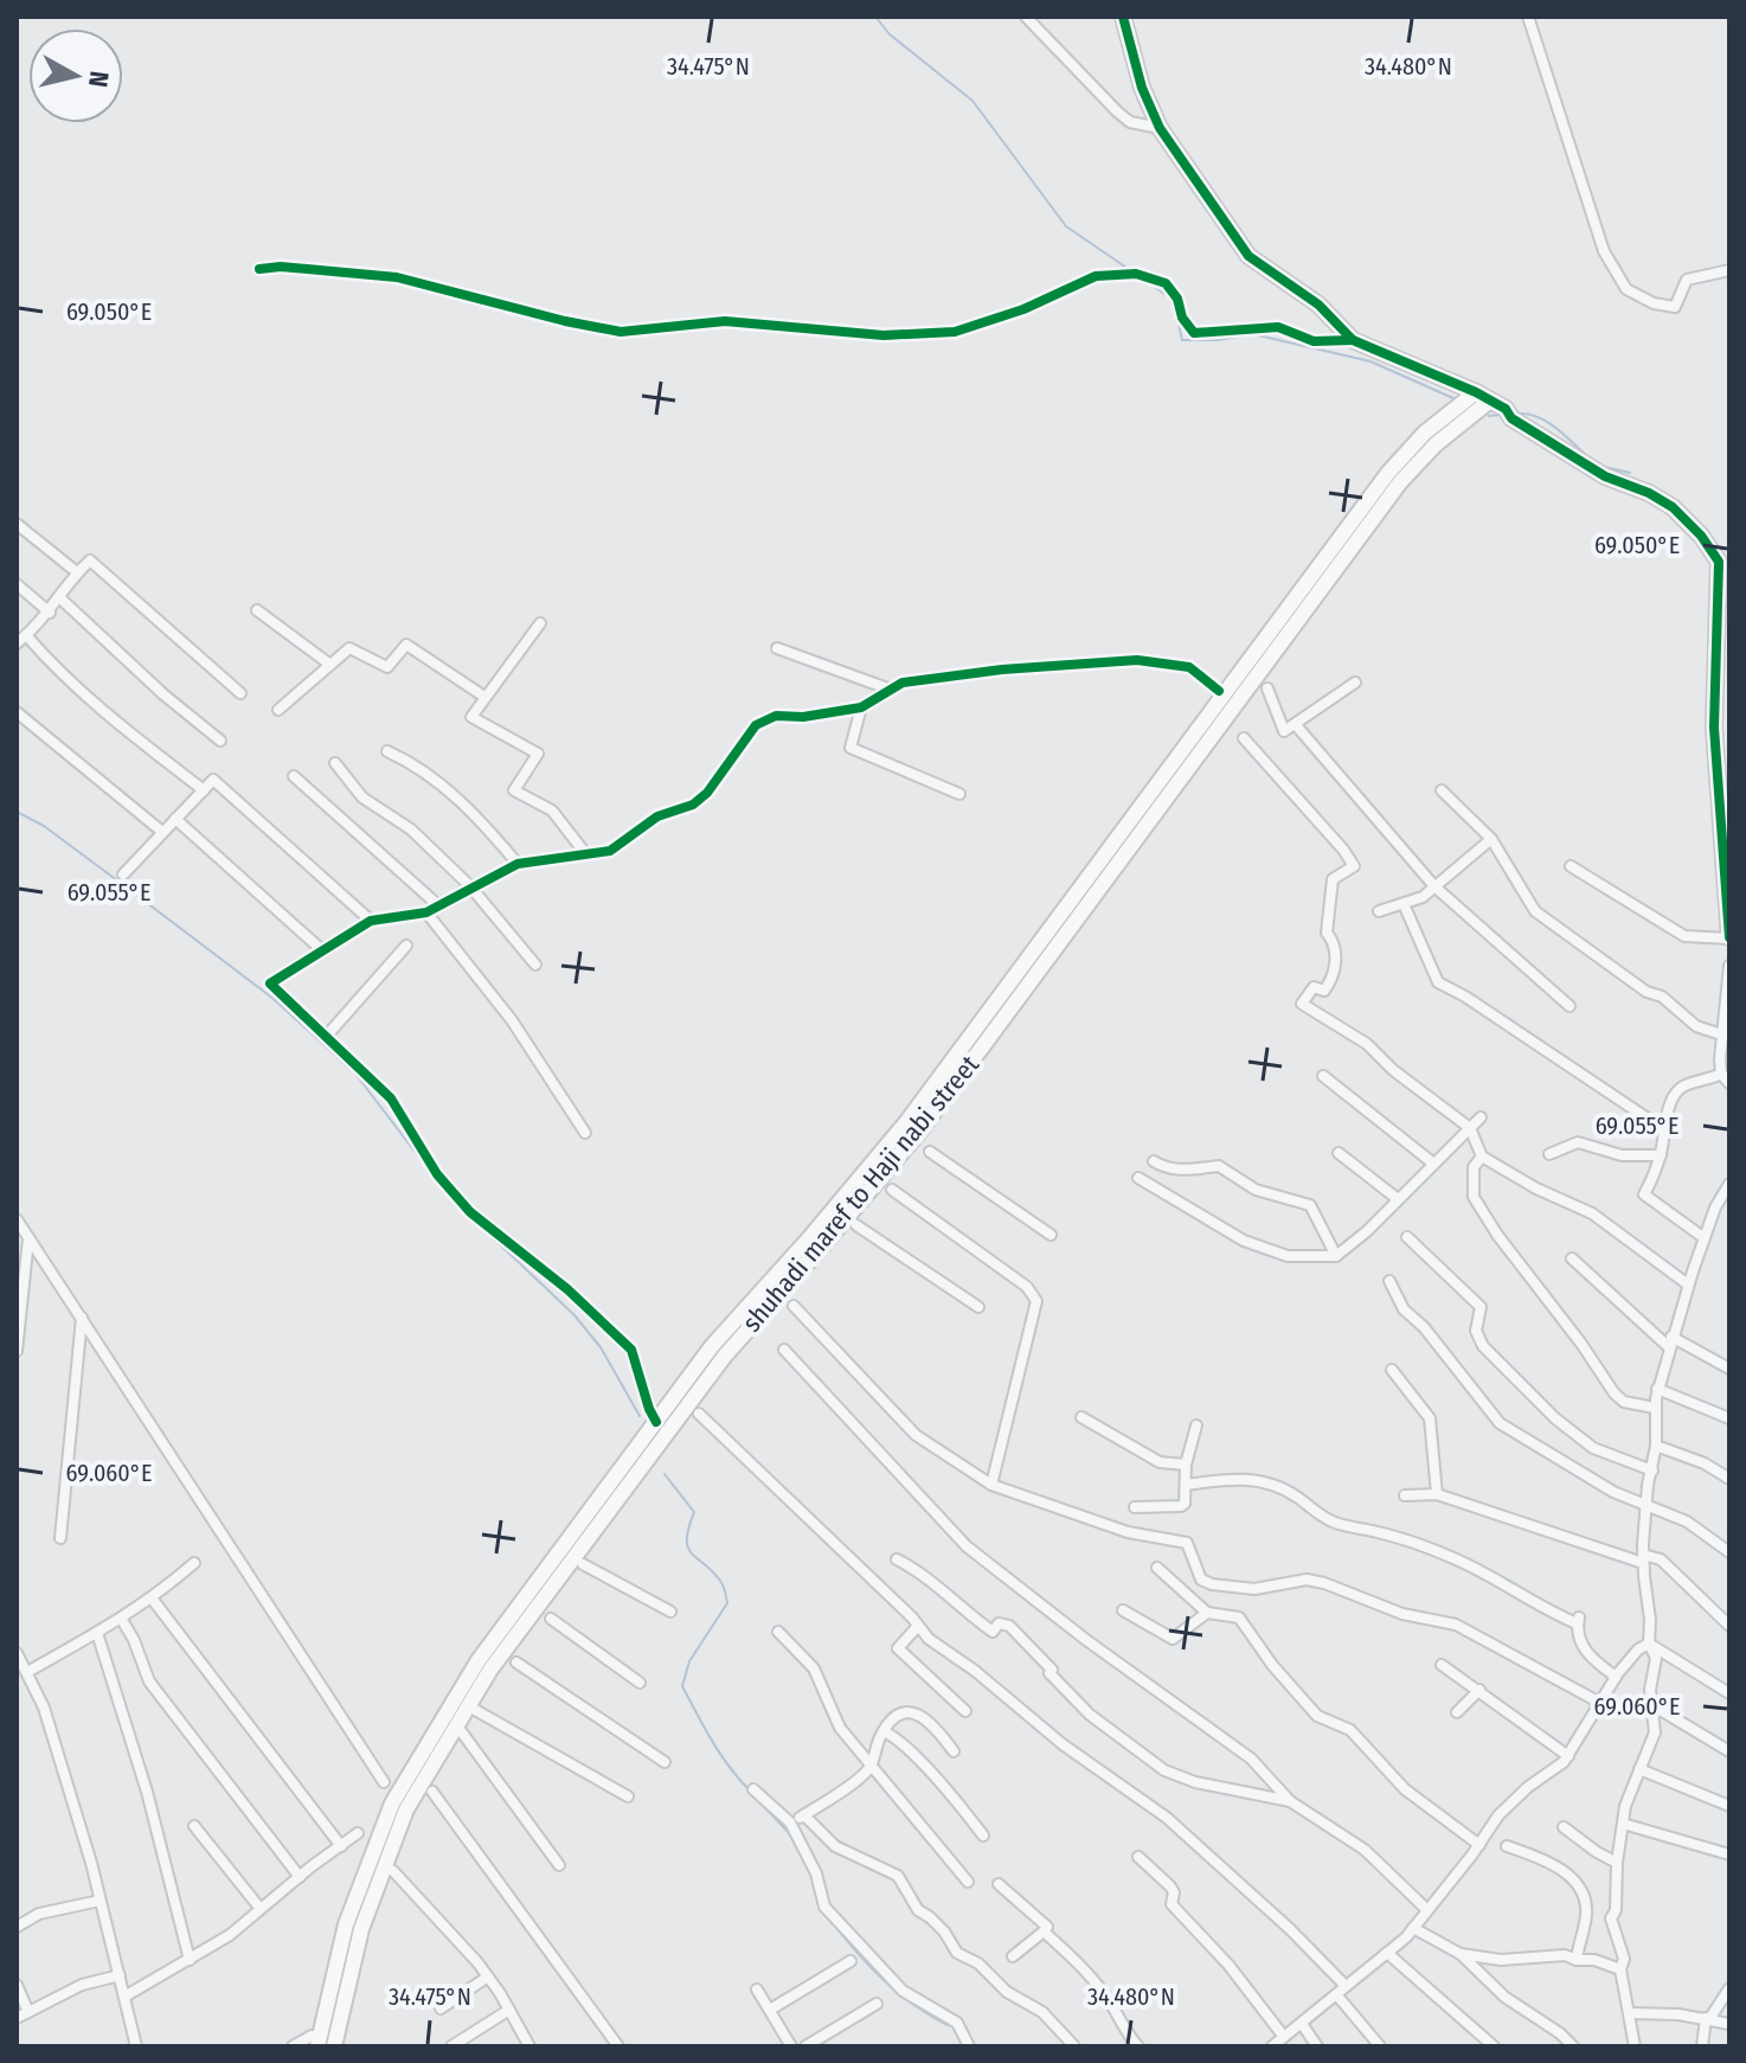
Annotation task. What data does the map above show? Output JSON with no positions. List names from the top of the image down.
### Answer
{
  "streets": {
    "main road": ["shuhadi maref to Haji nabi street"]
  },
  "north": "right",
  "coordinates": [
    "34.475°N",
    "34.480°N",
    "69.050°E",
    "69.055°E",
    "69.060°E"
  ]
}
